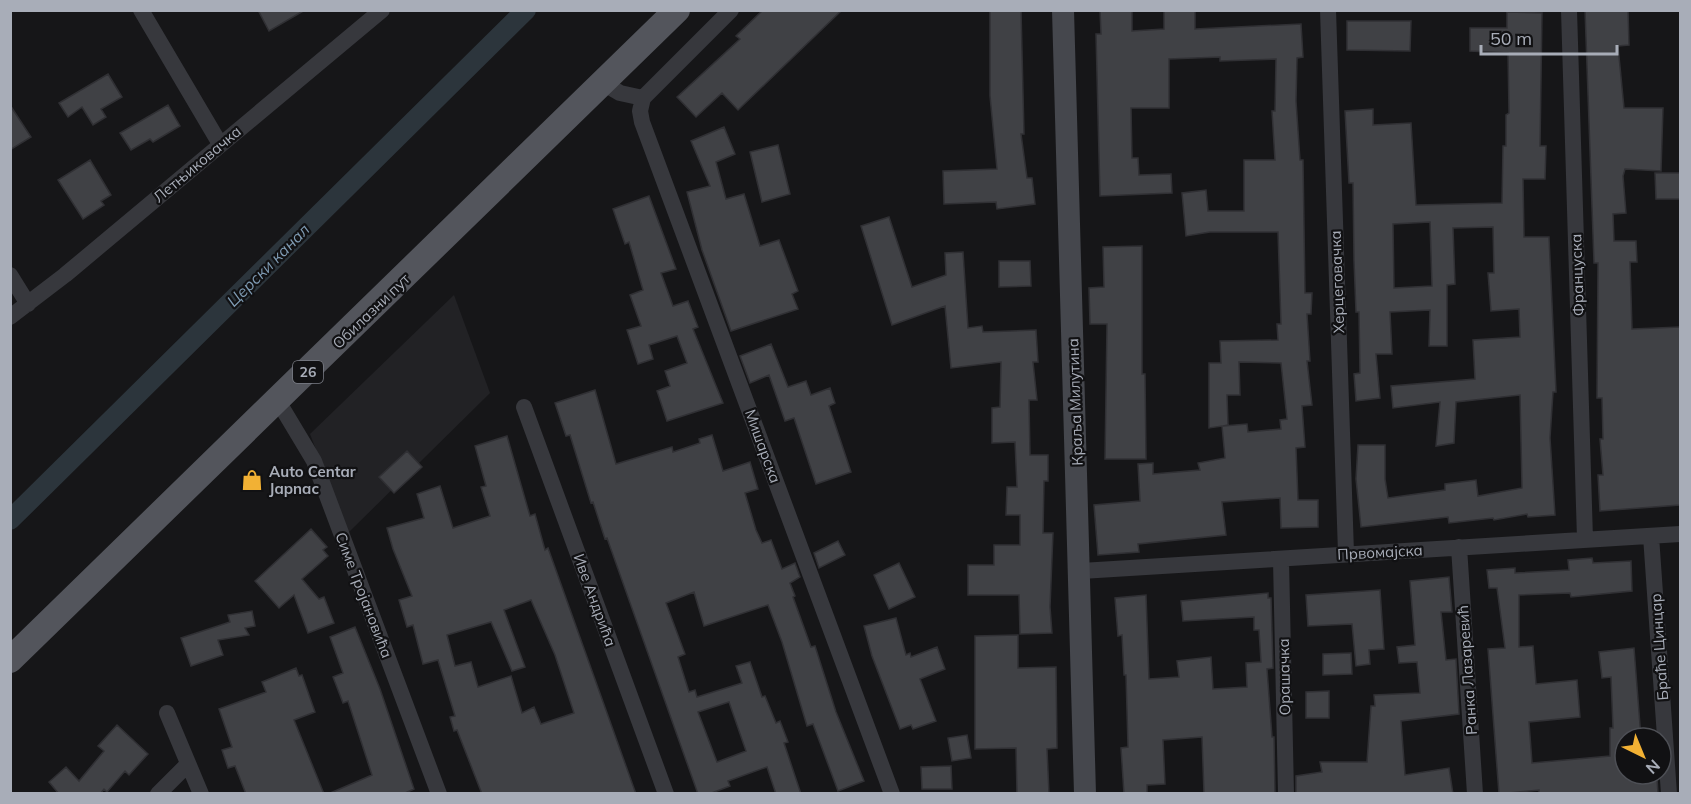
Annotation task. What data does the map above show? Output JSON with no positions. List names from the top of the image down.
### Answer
{
  "streets": {
    "main road": ["Обилазни пут", "26", "Краља Милутина"],
    "street": [
      "Летњиковачка",
      "Француска",
      "Херцеговачка",
      "Мишарска",
      "Првомајска",
      "Симе Тројановића",
      "Иве Андрића",
      "Браће Цинцар",
      "Ранка Лазаревић",
      "Орашачка"
    ]
  },
  "crossings": [
    ["Француска", "Првомајска"],
    ["Херцеговачка", "Првомајска"],
    ["Обилазни пут", "Симе Тројановића"],
    ["Краља Милутина", "Првомајска"],
    ["Првомајска", "Браће Цинцар"],
    ["Првомајска", "Ранка Лазаревић"],
    ["Првомајска", "Орашачка"]
  ],
  "water": ["Церски канал"],
  "places": {
    "shop": ["Auto Centar Japnac"]
  },
  "scale_bar": "50 m",
  "north": "bottom right"
}
